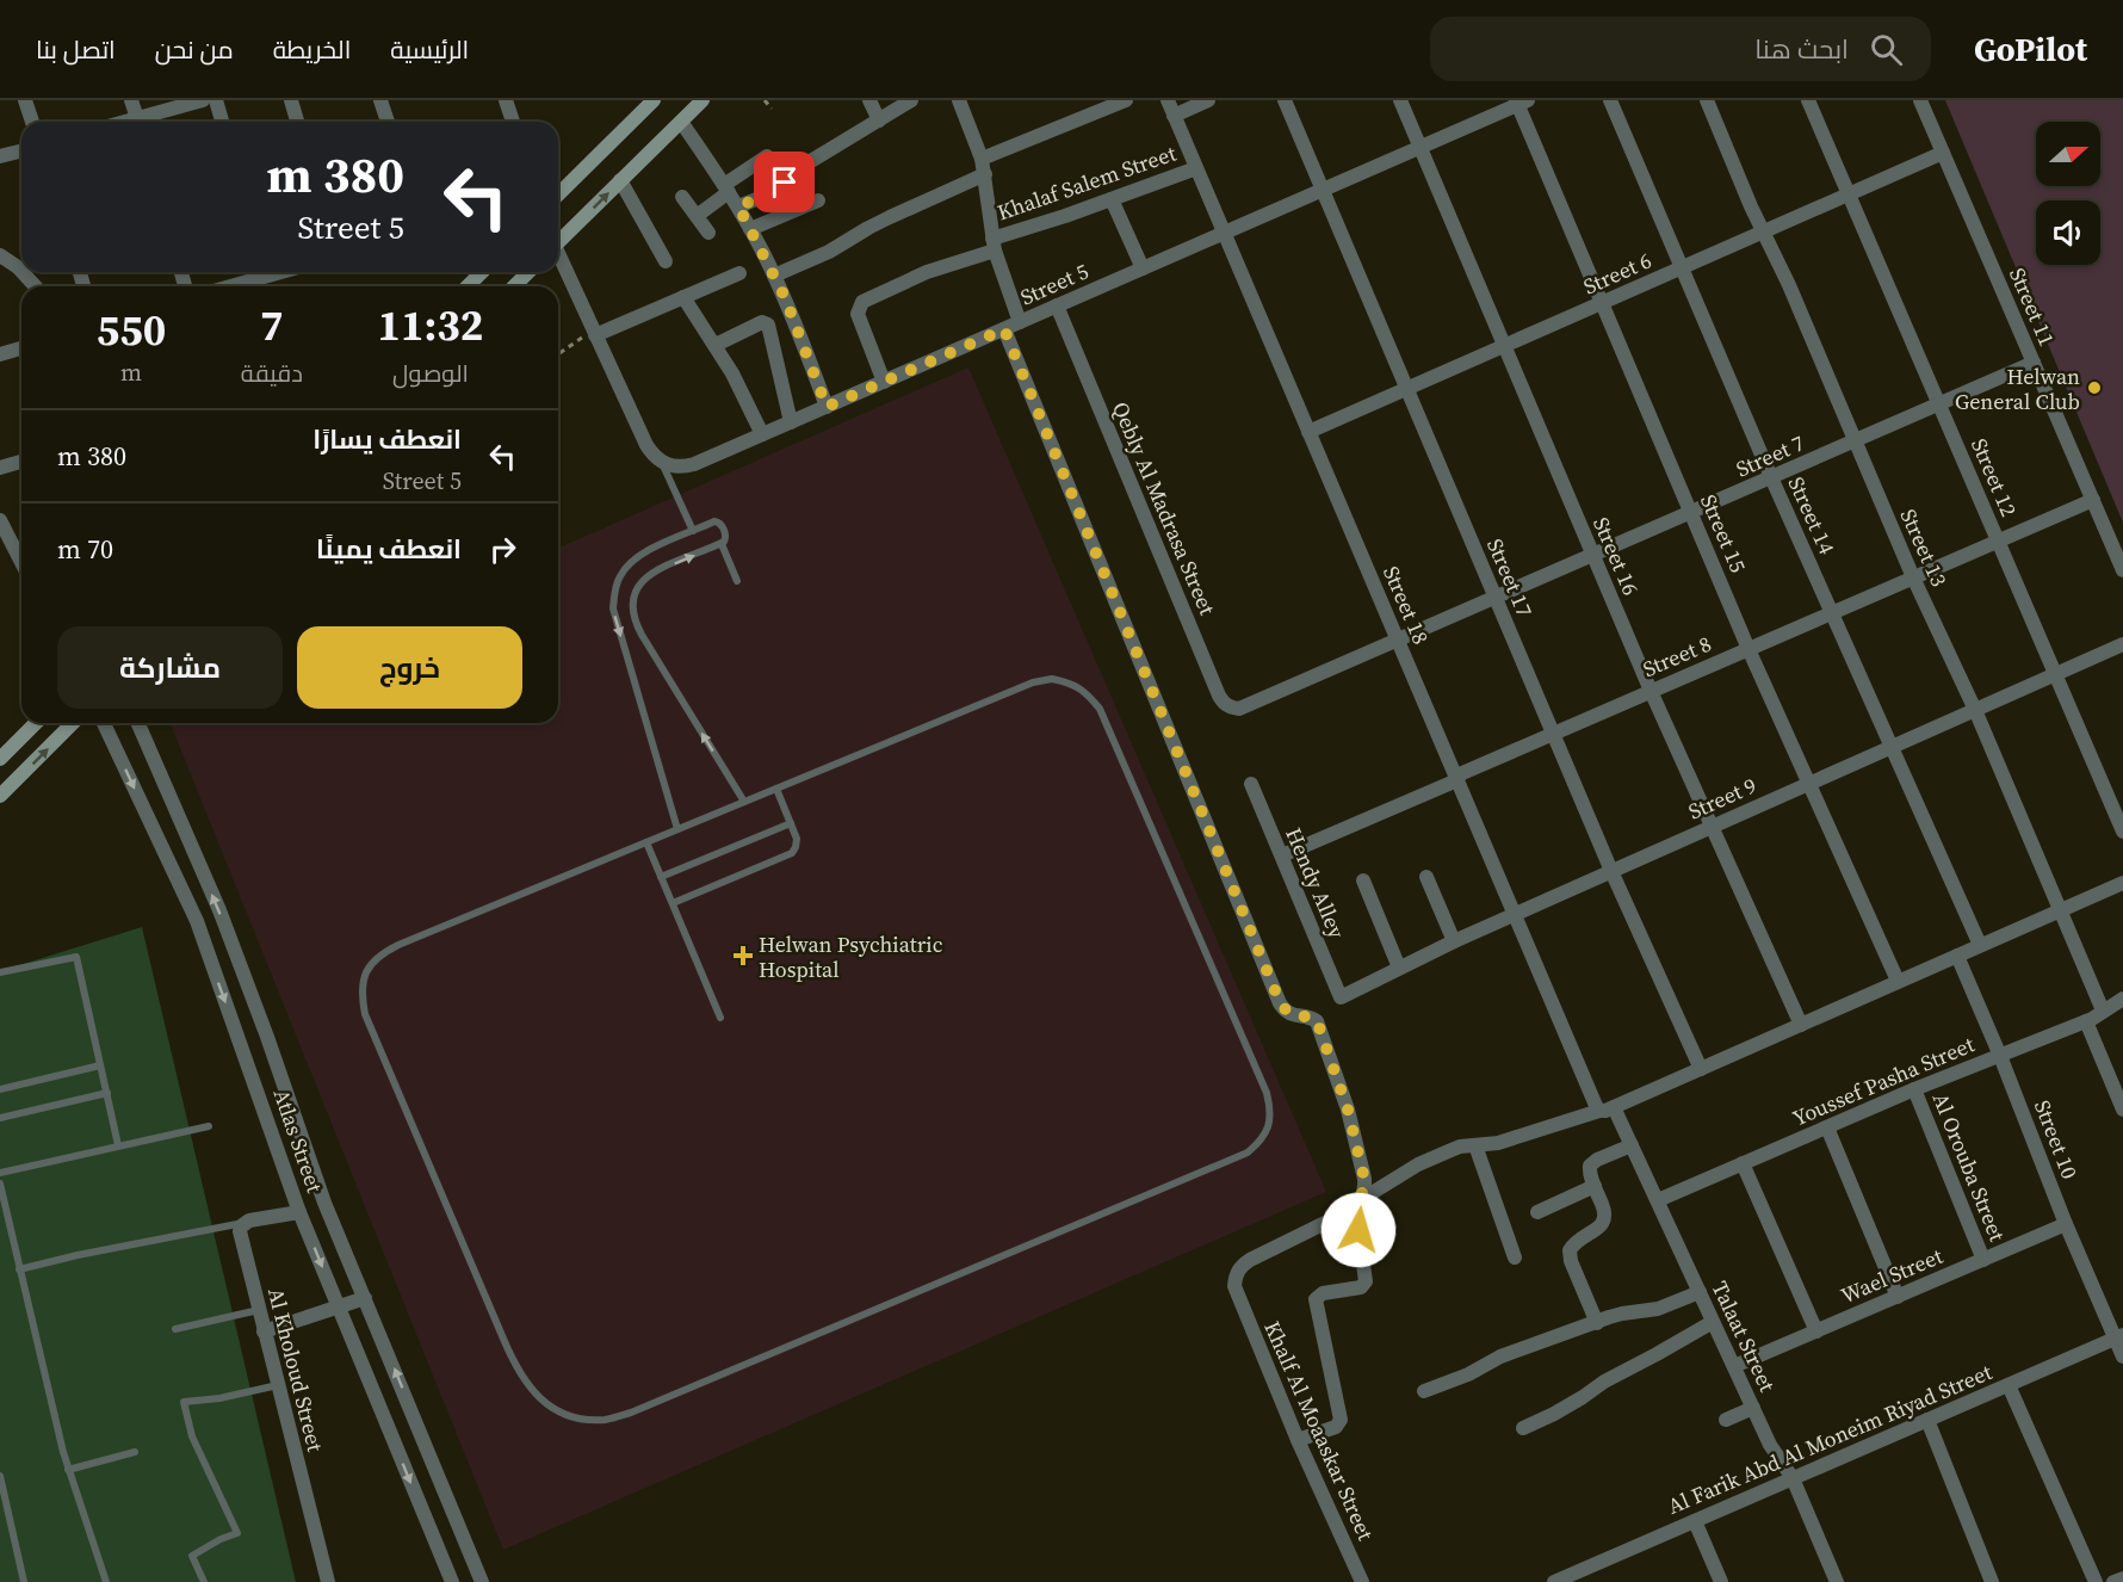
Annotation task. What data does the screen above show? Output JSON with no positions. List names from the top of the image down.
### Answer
{
  "streets": {
    "street": [
      "Khalaf Salem Street",
      "Street 6",
      "Street 5",
      "Street 11",
      "Street 7",
      "Street 12",
      "Qebly Al Madrasa Street",
      "Street 14",
      "Street 15",
      "Street 13",
      "Street 16",
      "Street 17",
      "Street 18",
      "Street 8",
      "Street 9",
      "Hendy Alley",
      "Youssef Pasha Street",
      "Street 10",
      "Atlas Street",
      "Al Orouba Street",
      "Wael Street",
      "Talaat Street",
      "Al Kholoud Street",
      "Khalf Al Moaaskar Street",
      "Al Farik Abd Al Moneim Riyad Street"
    ]
  },
  "crossings": [
    ["Khalaf Salem Street", "Street 5"],
    ["Khalaf Salem Street", "Street 18"],
    ["Street 6", "Street 11"],
    ["Street 6", "Street 12"],
    ["Street 6", "Street 14"],
    ["Street 6", "Street 15"],
    ["Street 6", "Street 13"],
    ["Street 6", "Street 16"],
    ["Street 6", "Street 17"],
    ["Street 6", "Street 18"],
    ["Street 5", "Qebly Al Madrasa Street"],
    ["Street 5", "Street 15"],
    ["Street 5", "Street 16"],
    ["Street 5", "Street 17"],
    ["Street 5", "Street 18"],
    ["Street 11", "Street 7"],
    ["Street 11", "Street 8"],
    ["Street 7", "Street 12"],
    ["Street 7", "Qebly Al Madrasa Street"],
    ["Street 7", "Street 14"],
    ["Street 7", "Street 15"],
    ["Street 7", "Street 13"],
    ["Street 7", "Street 16"],
    ["Street 7", "Street 17"],
    ["Street 7", "Street 18"],
    ["Street 12", "Street 8"],
    ["Street 12", "Street 9"],
    ["Street 14", "Street 8"],
    ["Street 14", "Street 9"],
    ["Street 15", "Street 8"],
    ["Street 15", "Street 9"],
    ["Street 13", "Street 8"],
    ["Street 13", "Street 9"],
    ["Street 13", "Youssef Pasha Street"],
    ["Street 16", "Street 8"],
    ["Street 16", "Street 9"],
    ["Street 17", "Street 8"],
    ["Street 17", "Street 9"],
    ["Street 18", "Street 8"],
    ["Street 18", "Street 9"],
    ["Street 18", "Talaat Street"],
    ["Street 8", "Hendy Alley"],
    ["Street 9", "Hendy Alley"],
    ["Youssef Pasha Street", "Street 10"],
    ["Youssef Pasha Street", "Al Orouba Street"],
    ["Youssef Pasha Street", "Talaat Street"],
    ["Street 10", "Wael Street"],
    ["Street 10", "Al Farik Abd Al Moneim Riyad Street"],
    ["Al Orouba Street", "Wael Street"],
    ["Wael Street", "Talaat Street"],
    ["Talaat Street", "Al Farik Abd Al Moneim Riyad Street"]
  ],
  "places": {
    "other": ["Helwan General Club"],
    "health": ["Helwan Psychiatric Hospital"]
  },
  "north": "right",
  "page": {
    "header": "GoPilot",
    "search": "ابحث هنا",
    "nav": [
      "الرئيسية",
      "الخريطة",
      "من نحن",
      "اتصل بنا"
    ],
    "turn": ["380 m", "Street 5"],
    "eta": [
      "11:32",
      "الوصول",
      "7",
      "دقيقة",
      "550",
      "m"
    ],
    "list": [
      {
        "name": "انعطف يسارًا",
        "note": "Street 5",
        "value": "380 m"
      },
      {
        "name": "انعطف يمينًا",
        "value": "70 m"
      }
    ],
    "buttons": ["خروج", "مشاركة"]
  }
}
